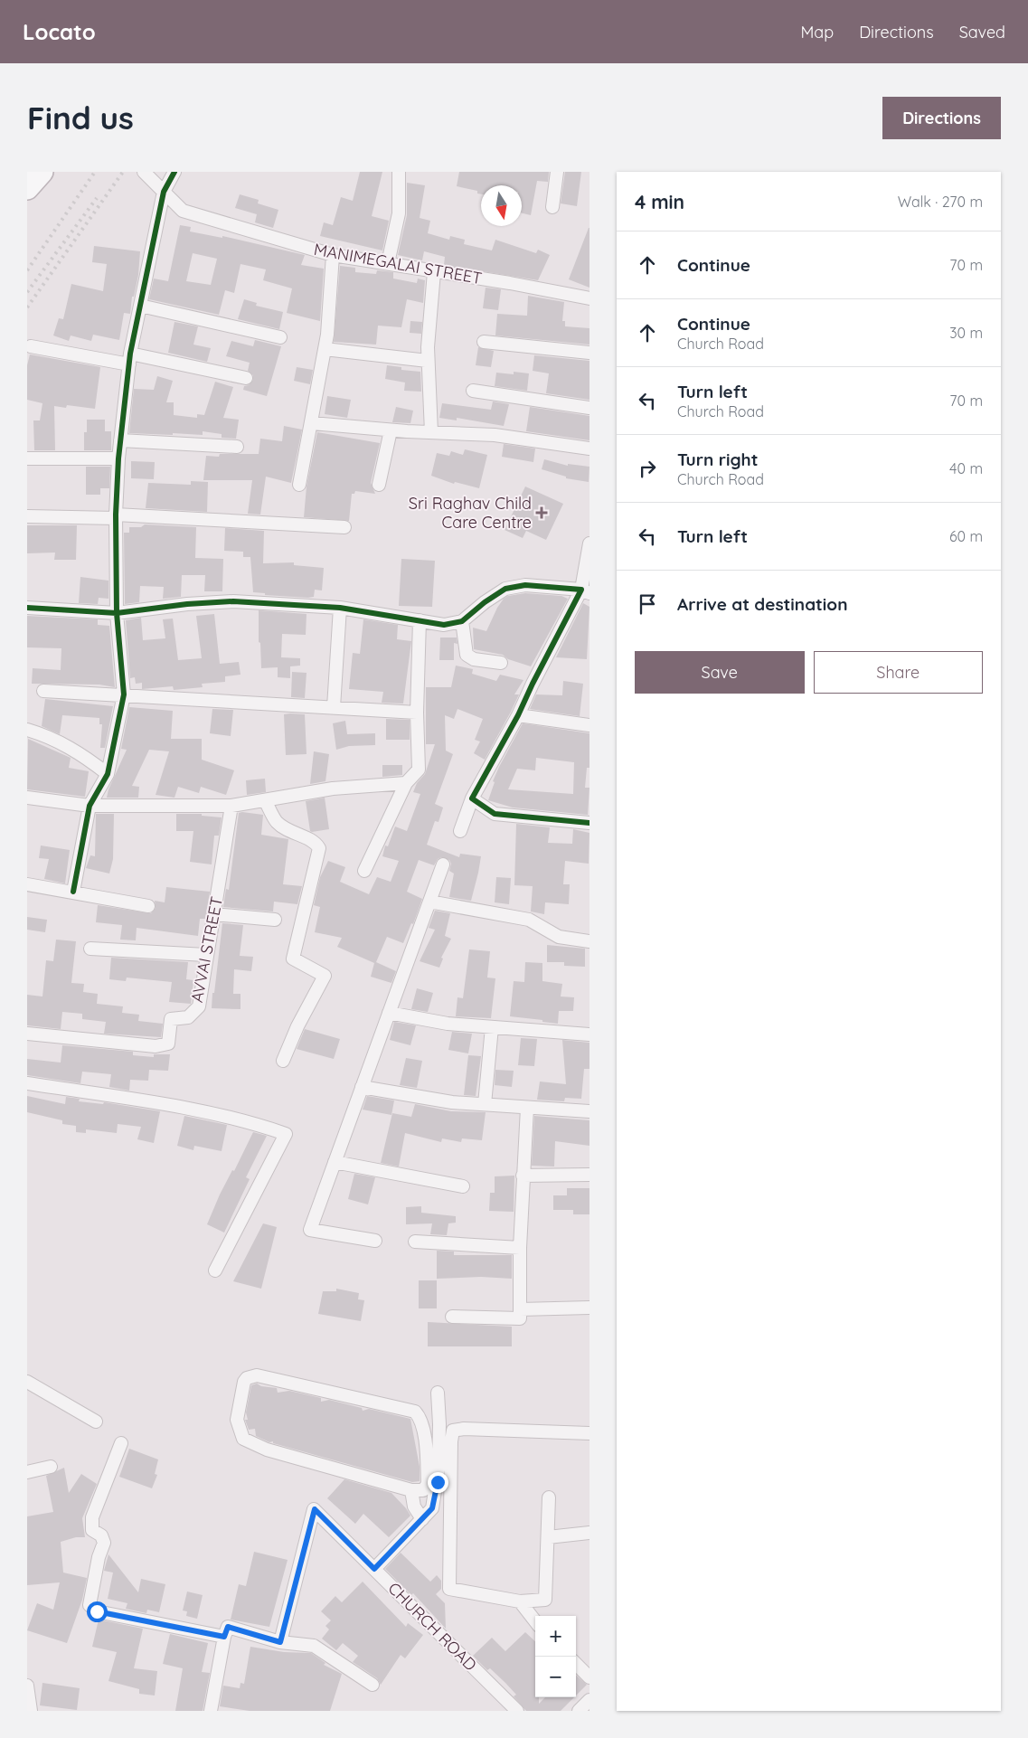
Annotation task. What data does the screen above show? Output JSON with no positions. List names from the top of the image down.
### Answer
{
  "streets": {
    "street": ["MANIMEGALAI STREET", "AVVAI STREET", "CHURCH ROAD"]
  },
  "places": {
    "health": ["Sri Raghav Child Care Centre"]
  },
  "north": "bottom",
  "page": {
    "header": "Locato",
    "nav": ["Map", "Directions", "Saved"],
    "buttons": [
      "Directions",
      ["Save", "Share"]
    ],
    "title": "Find us",
    "heading": ["4 min", "Walk · 270 m"],
    "list": [
      ["Continue", "70 m"],
      ["Continue", "Church Road", "30 m"],
      ["Turn left", "Church Road", "70 m"],
      ["Turn right", "Church Road", "40 m"],
      ["Turn left", "60 m"],
      "Arrive at destination"
    ],
    "map_buttons": ["+", "−"]
  }
}
